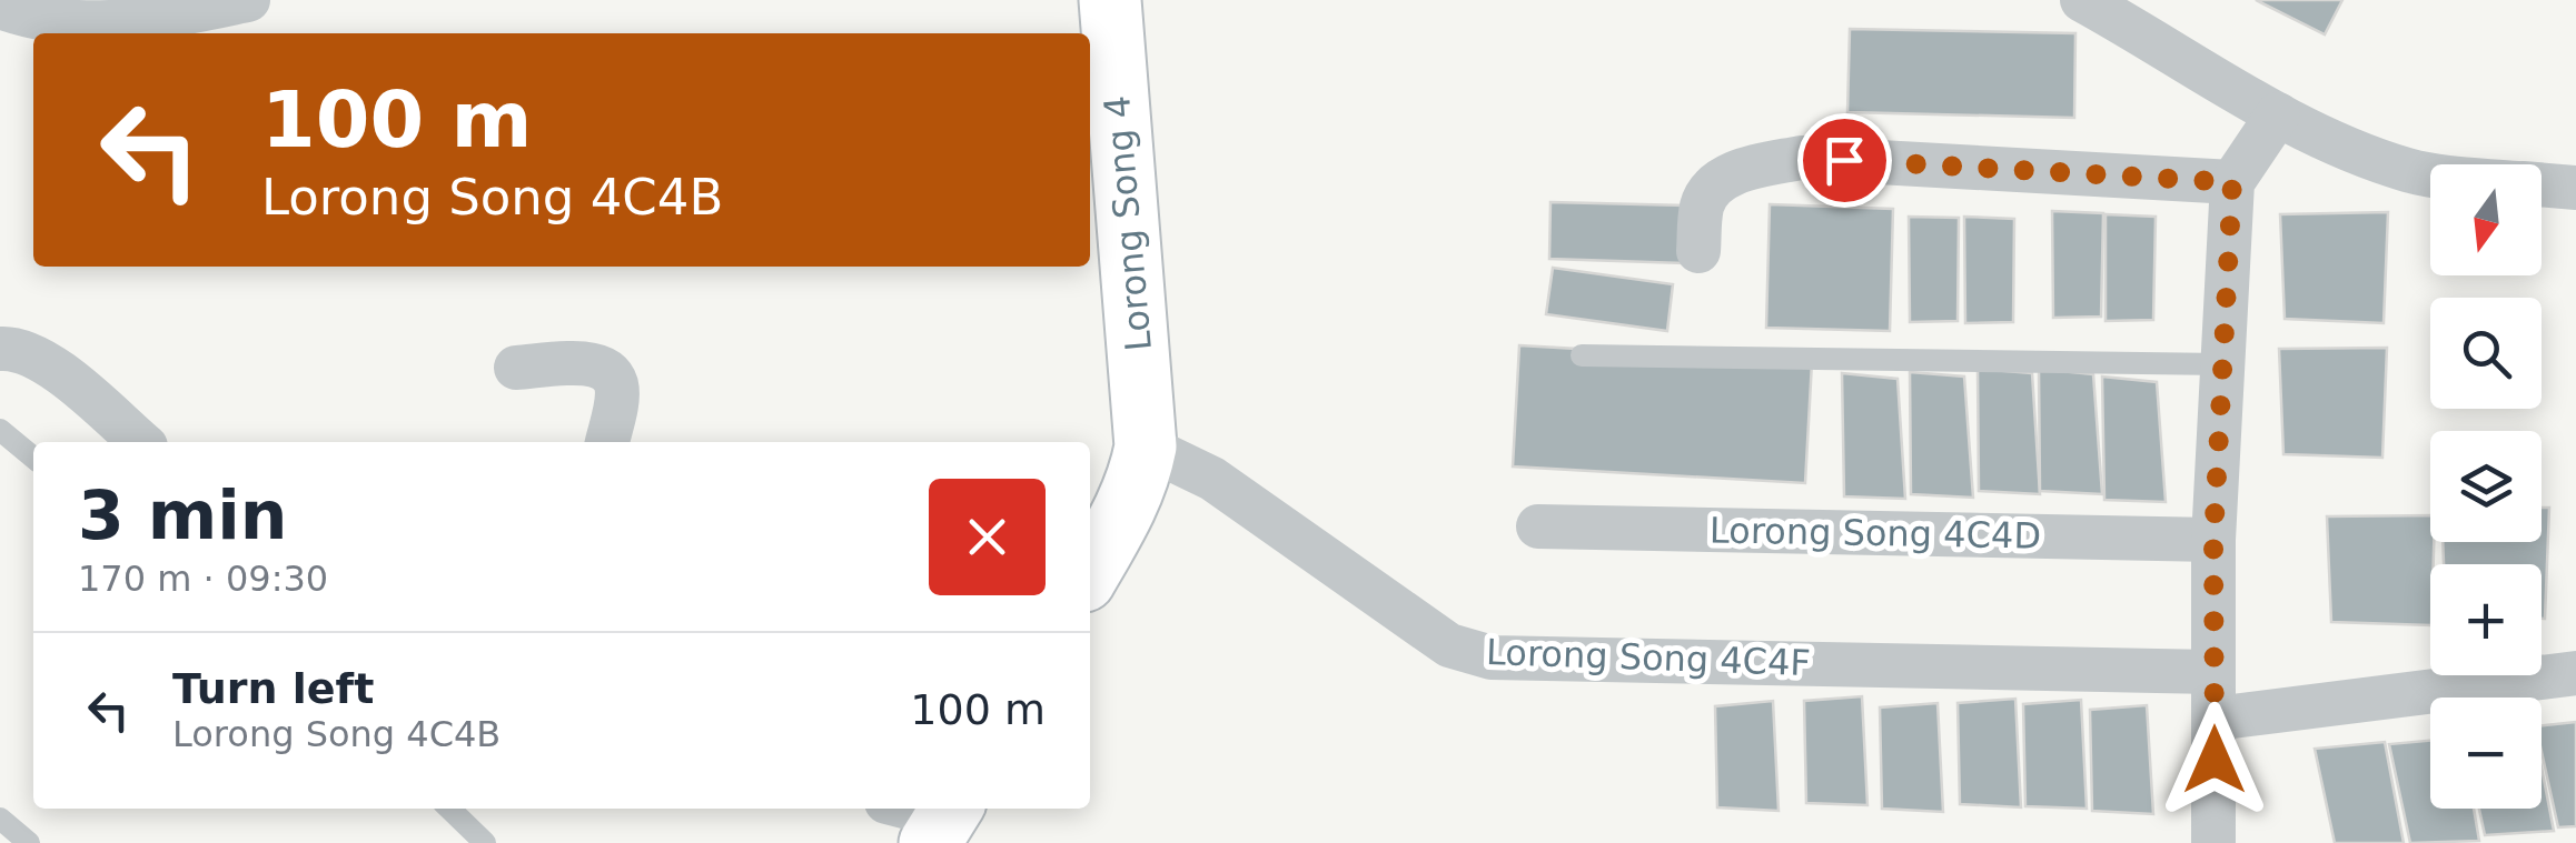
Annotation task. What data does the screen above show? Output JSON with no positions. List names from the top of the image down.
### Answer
{
  "streets": {
    "street": ["Lorong Song 4", "Lorong Song 4C4D", "Lorong Song 4C4F"]
  },
  "crossings": [
    ["Lorong Song 4", "Lorong Song 4C4F"]
  ],
  "north": "bottom",
  "page": {
    "turn": ["100 m", "Lorong Song 4C4B"],
    "map_buttons": ["+", "−"],
    "heading": ["3 min", "170 m · 09:30"],
    "list": [
      {
        "name": "Turn left",
        "note": "Lorong Song 4C4B",
        "value": "100 m"
      }
    ]
  }
}
